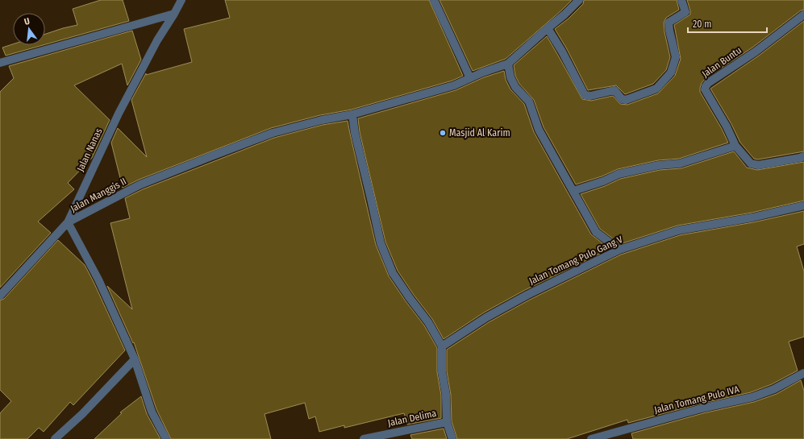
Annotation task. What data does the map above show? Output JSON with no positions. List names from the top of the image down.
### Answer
{
  "streets": {
    "street": [
      "Jalan Buntu",
      "Jalan Nanas",
      "Jalan Manggis II",
      "Jalan Tomang Pulo Gang V",
      "Jalan Tomang Pulo IVA",
      "Jalan Delima"
    ]
  },
  "crossings": [
    ["Jalan Nanas", "Jalan Manggis II"]
  ],
  "places": ["Masjid Al Karim"],
  "scale_bar": "20 m",
  "north": "top"
}
